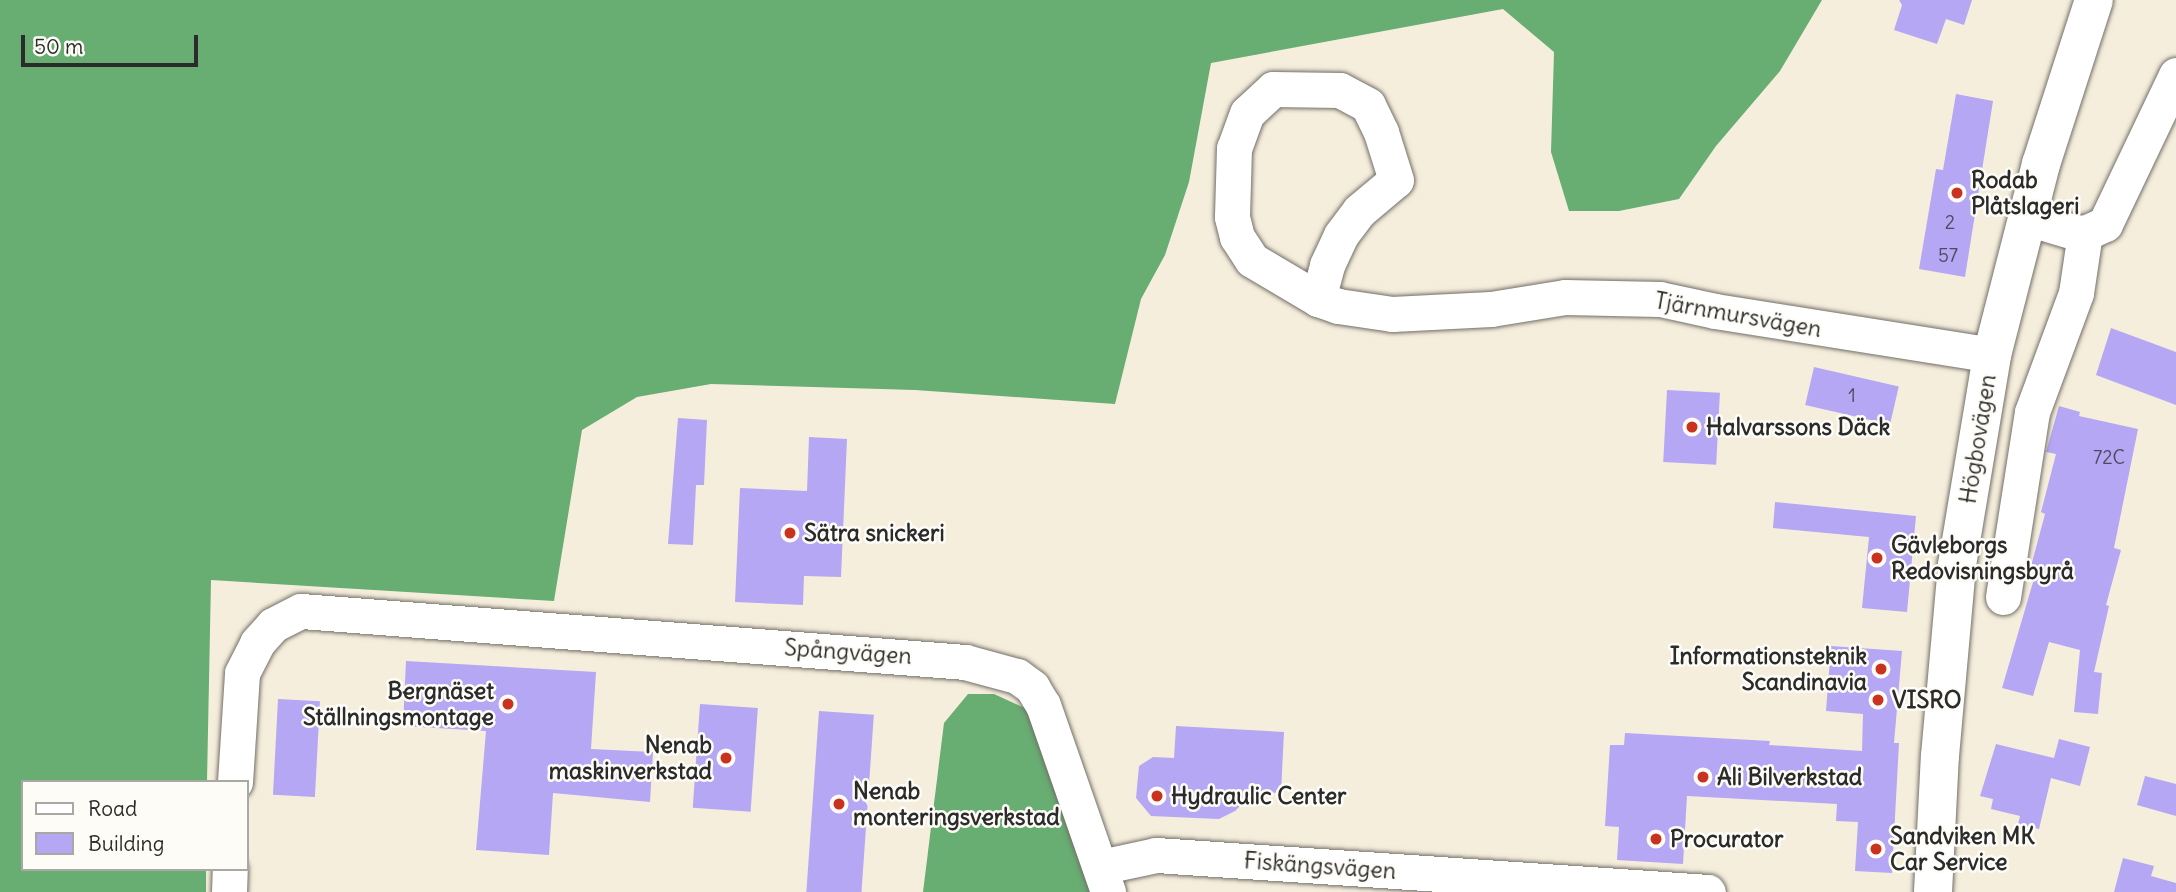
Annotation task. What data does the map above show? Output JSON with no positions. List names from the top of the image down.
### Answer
{
  "streets": {
    "main road": ["Högbovägen"],
    "street": ["Tjärnmursvägen", "Spångvägen", "Fiskängsvägen"]
  },
  "crossings": [
    ["Tjärnmursvägen", "Högbovägen"],
    ["Spångvägen", "Fiskängsvägen"]
  ],
  "places": [
    "Rodab Plåtslageri",
    "Halvarssons Däck",
    "Sätra snickeri",
    "Gävleborgs Redovisningsbyrå",
    "Informationsteknik Scandinavia",
    "VISRO",
    "Bergnäset Ställningsmontage",
    "Nenab maskinverkstad",
    "Ali Bilverkstad",
    "Hydraulic Center",
    "Nenab monteringsverkstad",
    "Procurator",
    "Sandviken MK Car Service"
  ],
  "house_numbers": [
    "2",
    "57",
    "1",
    "72C"
  ],
  "legend": ["Road", "Building"],
  "scale_bar": "50 m"
}
